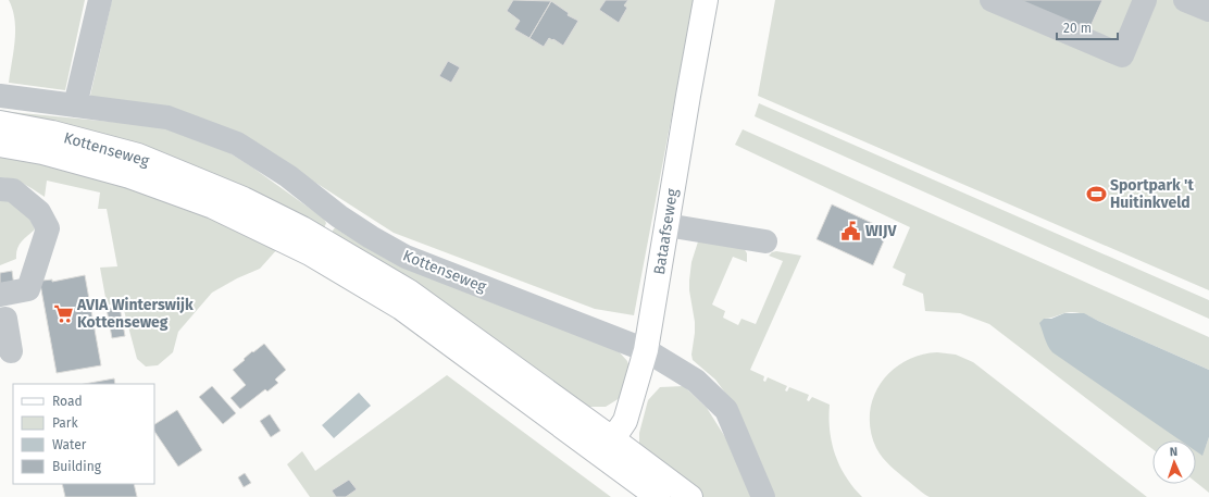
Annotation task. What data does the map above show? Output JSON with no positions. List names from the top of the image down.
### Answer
{
  "streets": {
    "main road": ["Kottenseweg", "Bataafseweg"]
  },
  "crossings": [
    ["Kottenseweg", "Bataafseweg"]
  ],
  "places": {
    "sports": ["Sportpark 't Huitinkveld"],
    "public building": ["WIJV"],
    "supermarket": ["AVIA Winterswijk Kottenseweg"]
  },
  "legend": [
    "Road",
    "Park",
    "Water",
    "Building"
  ],
  "scale_bar": "20 m",
  "north": "top"
}
